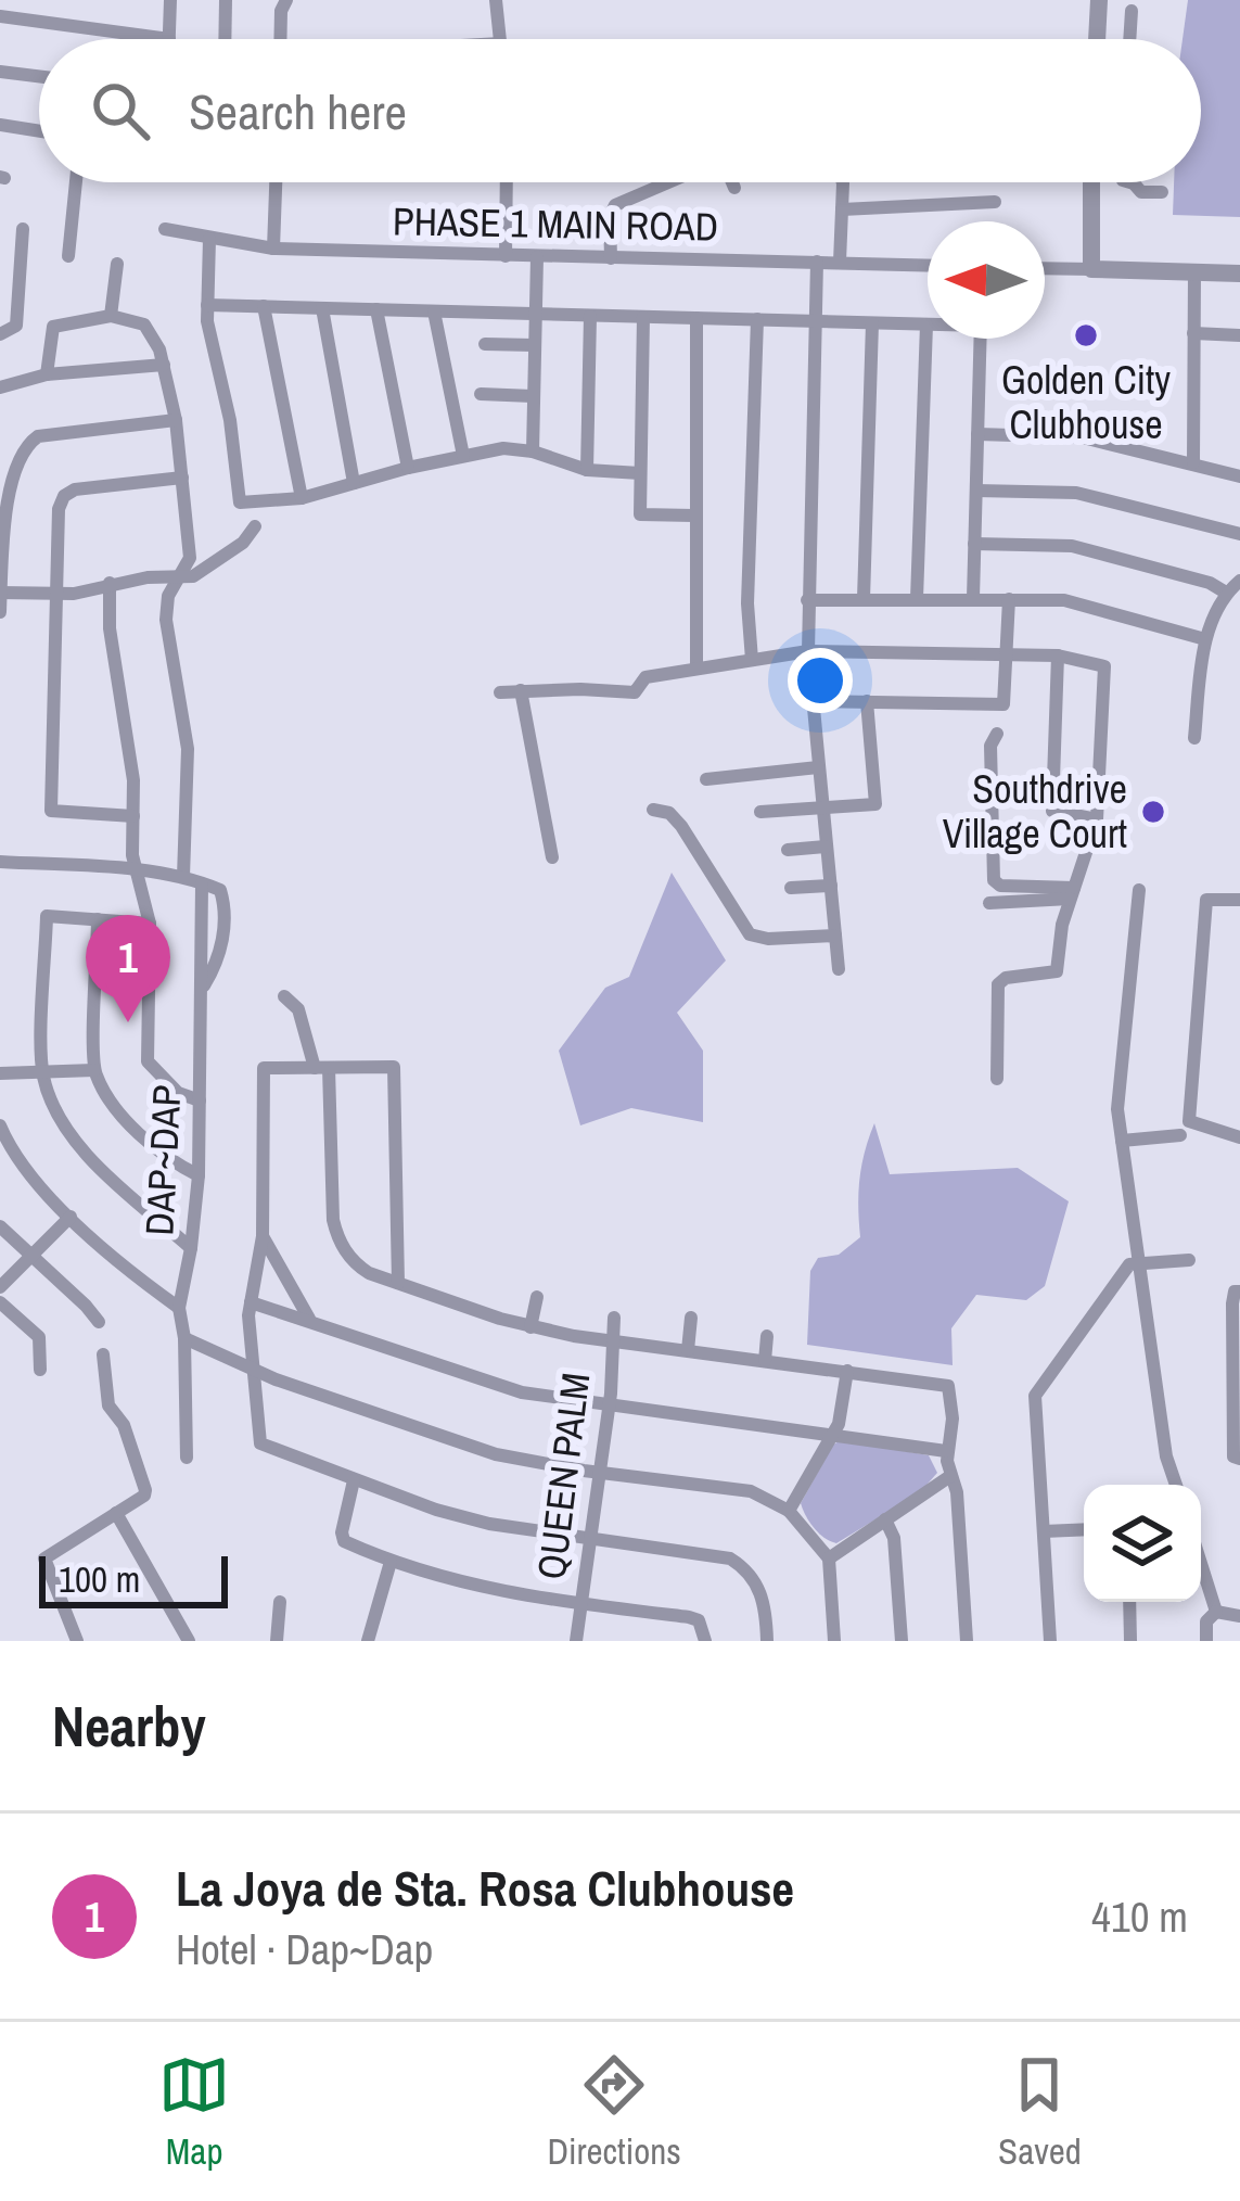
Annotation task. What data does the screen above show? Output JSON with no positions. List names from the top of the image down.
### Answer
{
  "streets": {
    "street": ["PHASE 1 MAIN ROAD", "DAP~DAP", "QUEEN PALM"]
  },
  "places": ["Golden City Clubhouse", "Southdrive Village Court"],
  "scale_bar": "100 m",
  "north": "left",
  "page": {
    "search": "Search here",
    "pins": "1",
    "scale": "100 m",
    "heading": "Nearby",
    "list": [
      {
        "mark": "1",
        "name": "La Joya de Sta. Rosa Clubhouse",
        "note": "Hotel · Dap~Dap",
        "value": "410 m"
      }
    ],
    "nav": ["Map", "Directions", "Saved"]
  }
}
